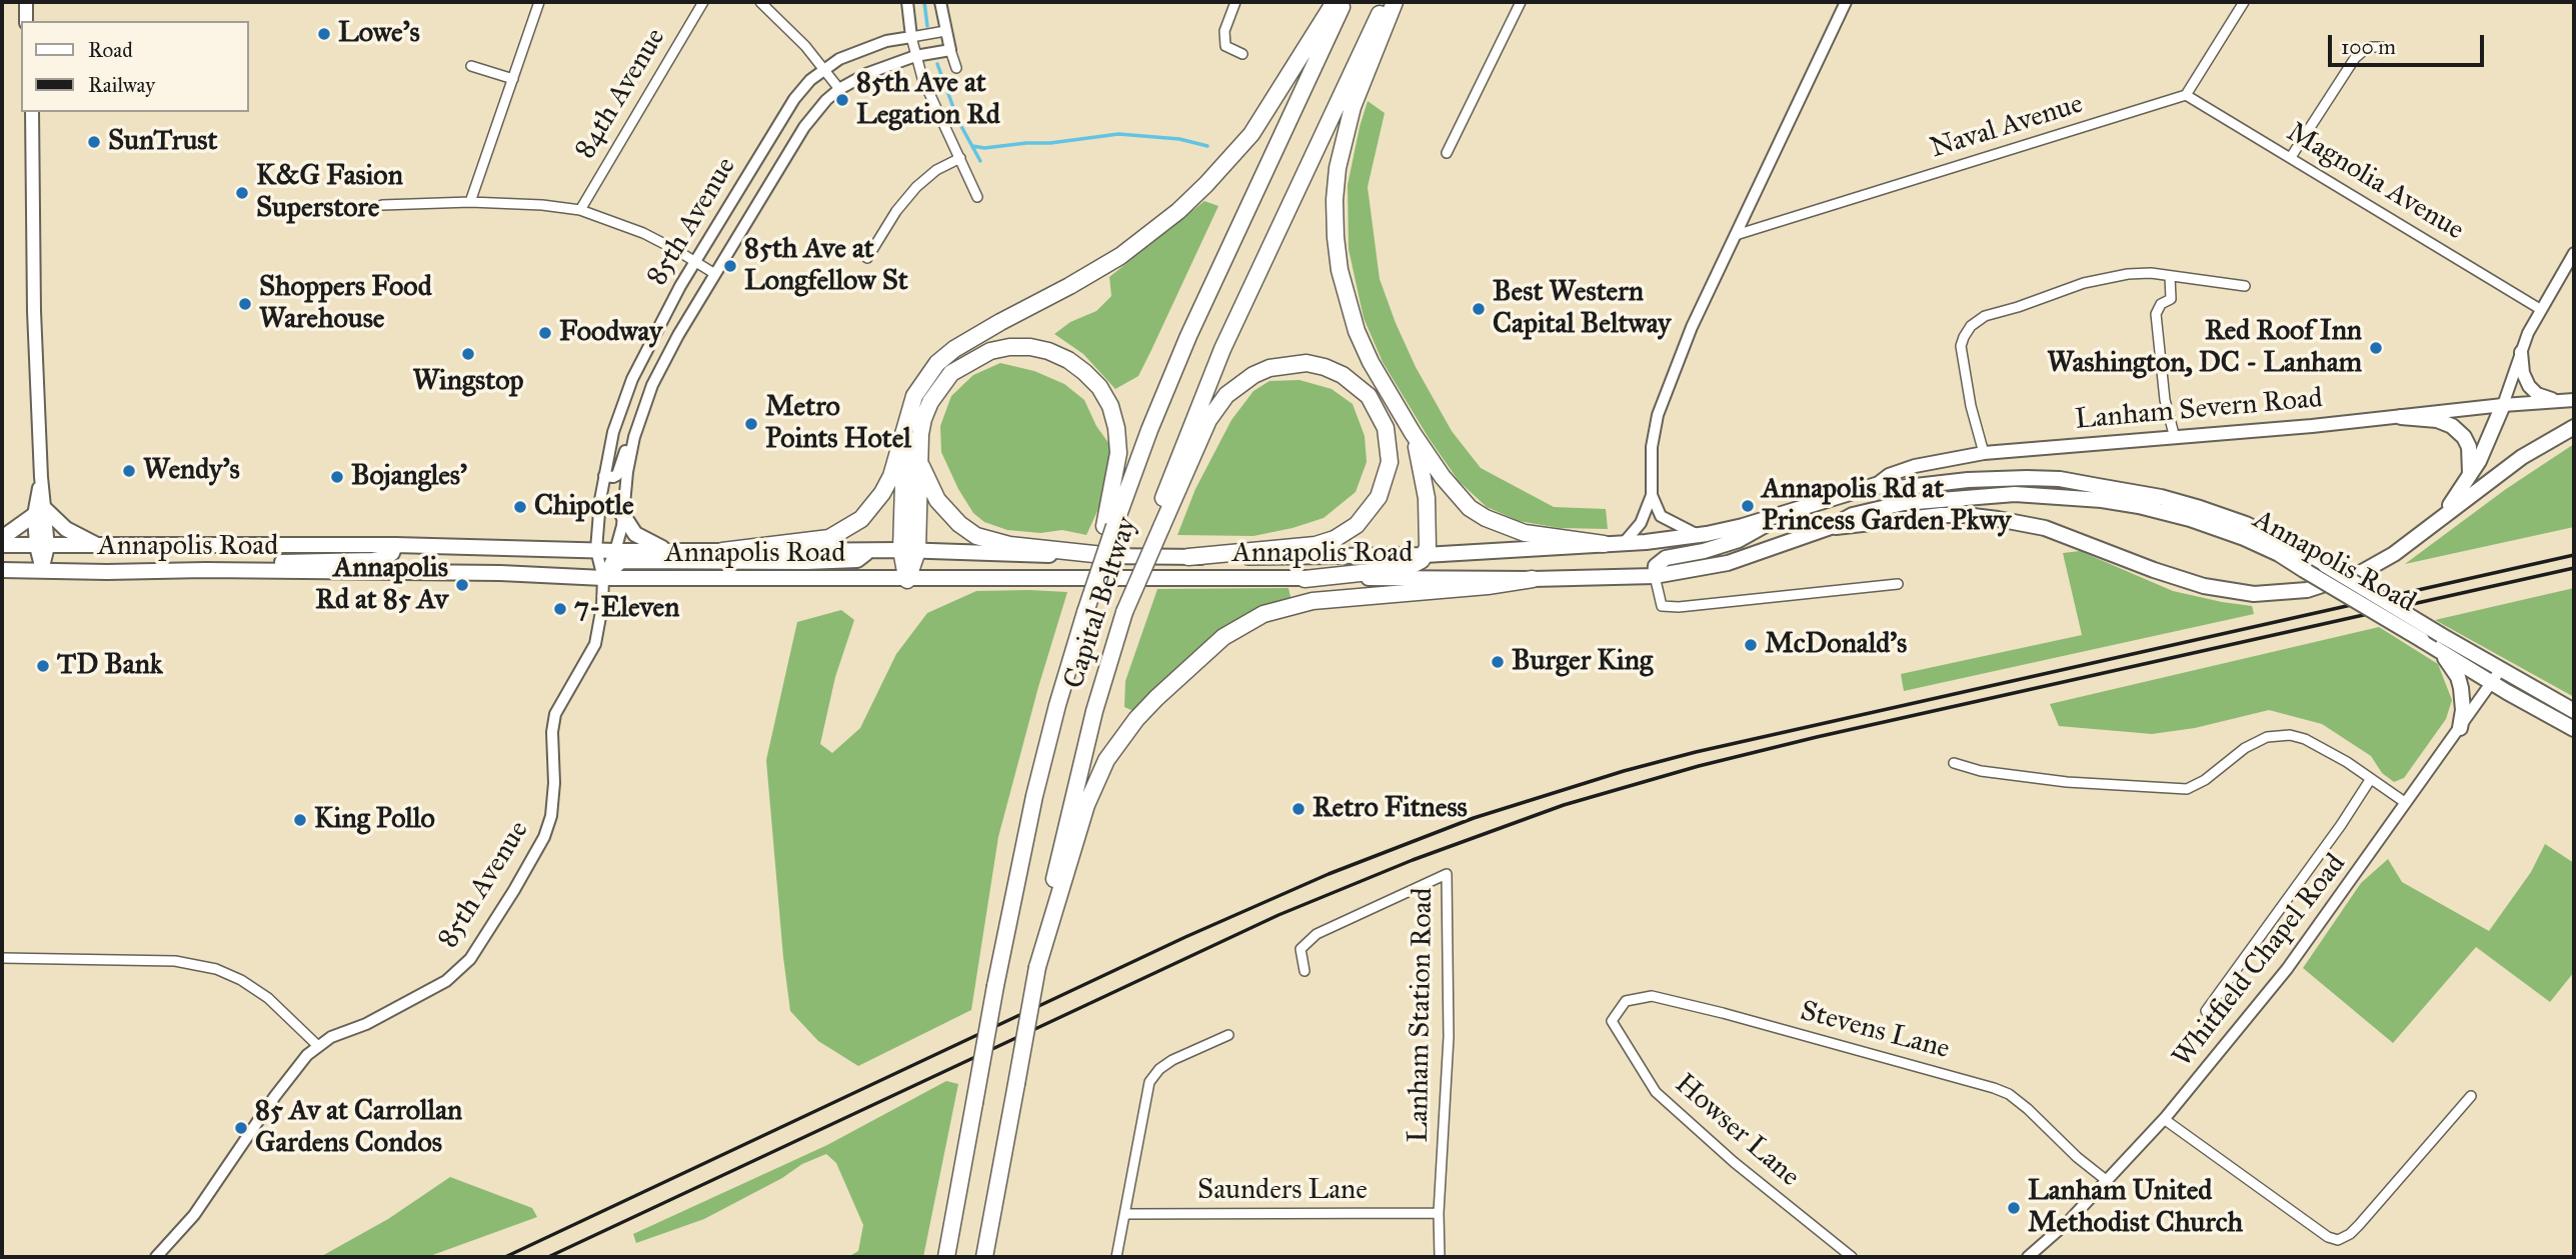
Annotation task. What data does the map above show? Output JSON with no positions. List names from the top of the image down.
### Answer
{
  "streets": {
    "highway": ["Capital Beltway"],
    "main road": ["Lanham Severn Road", "Annapolis Road"],
    "street": [
      "84th Avenue",
      "Naval Avenue",
      "Magnolia Avenue",
      "85th Avenue",
      "Whitfield Chapel Road",
      "Lanham Station Road",
      "Stevens Lane",
      "Howser Lane",
      "Saunders Lane"
    ]
  },
  "crossings": [
    ["Naval Avenue", "Magnolia Avenue"],
    ["85th Avenue", "Annapolis Road"],
    ["Lanham Severn Road", "Annapolis Road"],
    ["Annapolis Road", "Whitfield Chapel Road"],
    ["Whitfield Chapel Road", "Stevens Lane"],
    ["Lanham Station Road", "Saunders Lane"],
    ["Stevens Lane", "Howser Lane"]
  ],
  "places": [
    "Lowe's",
    "85th Ave at Legation Rd",
    "SunTrust",
    "K&G Fasion Superstore",
    "85th Ave at Longfellow St",
    "Shoppers Food Warehouse",
    "Best Western Capital Beltway",
    "Foodway",
    "Red Roof Inn Washington, DC - Lanham",
    "Wingstop",
    "Metro Points Hotel",
    "Wendy's",
    "Bojangles'",
    "Annapolis Rd at Princess Garden Pkwy",
    "Chipotle",
    "Annapolis Rd at 85 Av",
    "7-Eleven",
    "McDonald's",
    "Burger King",
    "TD Bank",
    "Retro Fitness",
    "King Pollo",
    "85 Av at Carrollan Gardens Condos",
    "Lanham United Methodist Church"
  ],
  "legend": ["Road", "Railway"],
  "scale_bar": "100 m"
}
